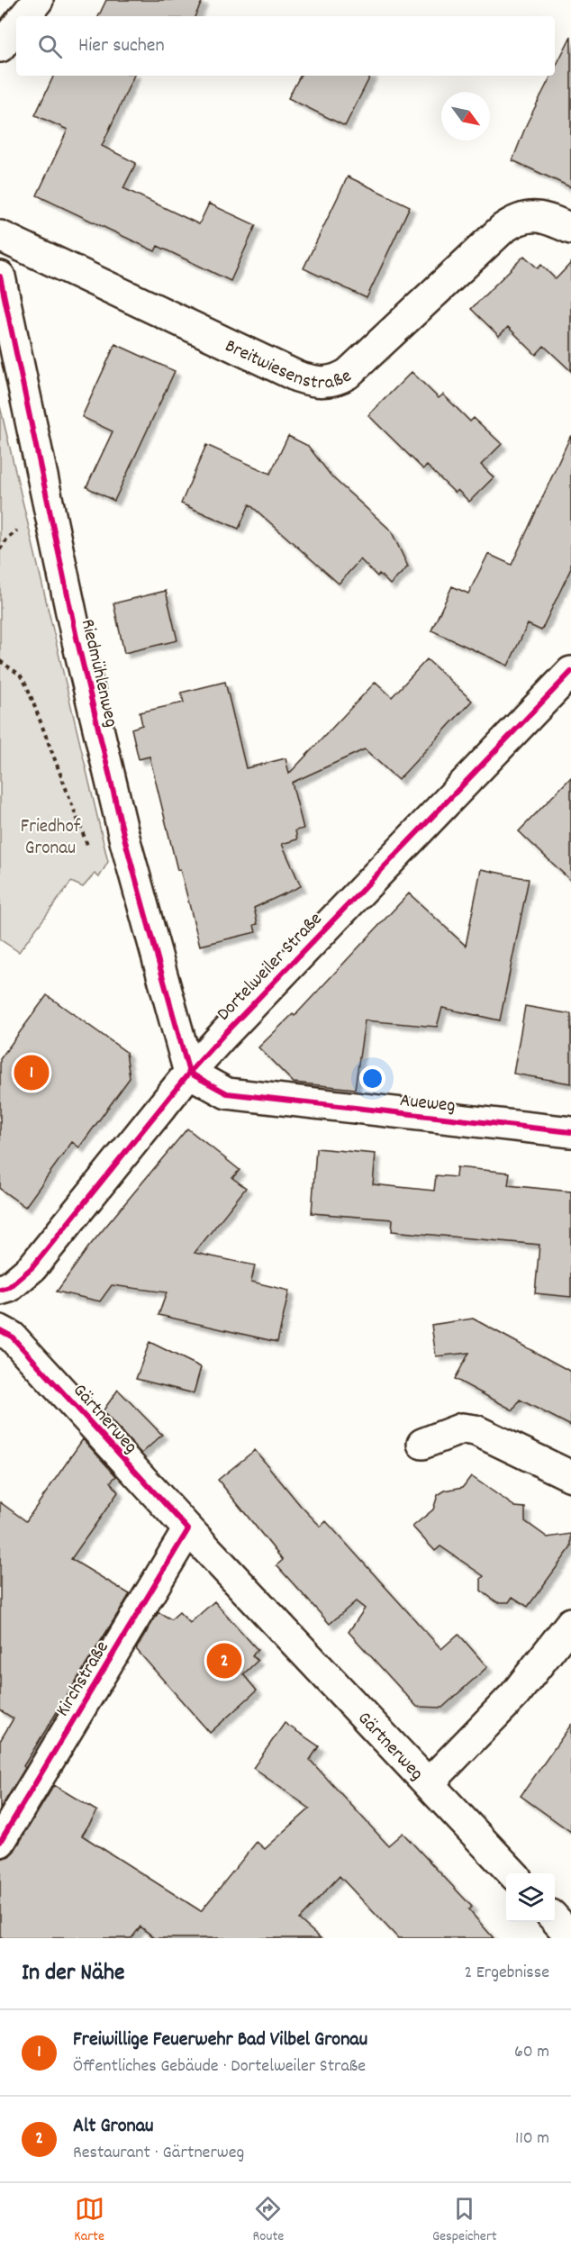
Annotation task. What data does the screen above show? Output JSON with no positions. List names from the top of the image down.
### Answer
{
  "streets": {
    "street": [
      "Breitwiesenstraße",
      "Riedmühlenweg",
      "Dortelweiler Straße",
      "Aueweg",
      "Gärtnerweg",
      "Kirchstraße"
    ]
  },
  "crossings": [
    ["Riedmühlenweg", "Dortelweiler Straße"],
    ["Riedmühlenweg", "Aueweg"],
    ["Dortelweiler Straße", "Aueweg"],
    ["Gärtnerweg", "Kirchstraße"]
  ],
  "parks": ["Friedhof Gronau"],
  "north": "bottom right",
  "page": {
    "search": "Hier suchen",
    "pins": ["1", "2"],
    "heading": ["In der Nähe", "2 Ergebnisse"],
    "list": [
      {
        "mark": "1",
        "name": "Freiwillige Feuerwehr Bad Vilbel Gronau",
        "note": "Öffentliches Gebäude · Dortelweiler Straße",
        "value": "60 m"
      },
      {
        "mark": "2",
        "name": "Alt Gronau",
        "note": "Restaurant · Gärtnerweg",
        "value": "110 m"
      }
    ],
    "nav": ["Karte", "Route", "Gespeichert"]
  }
}
